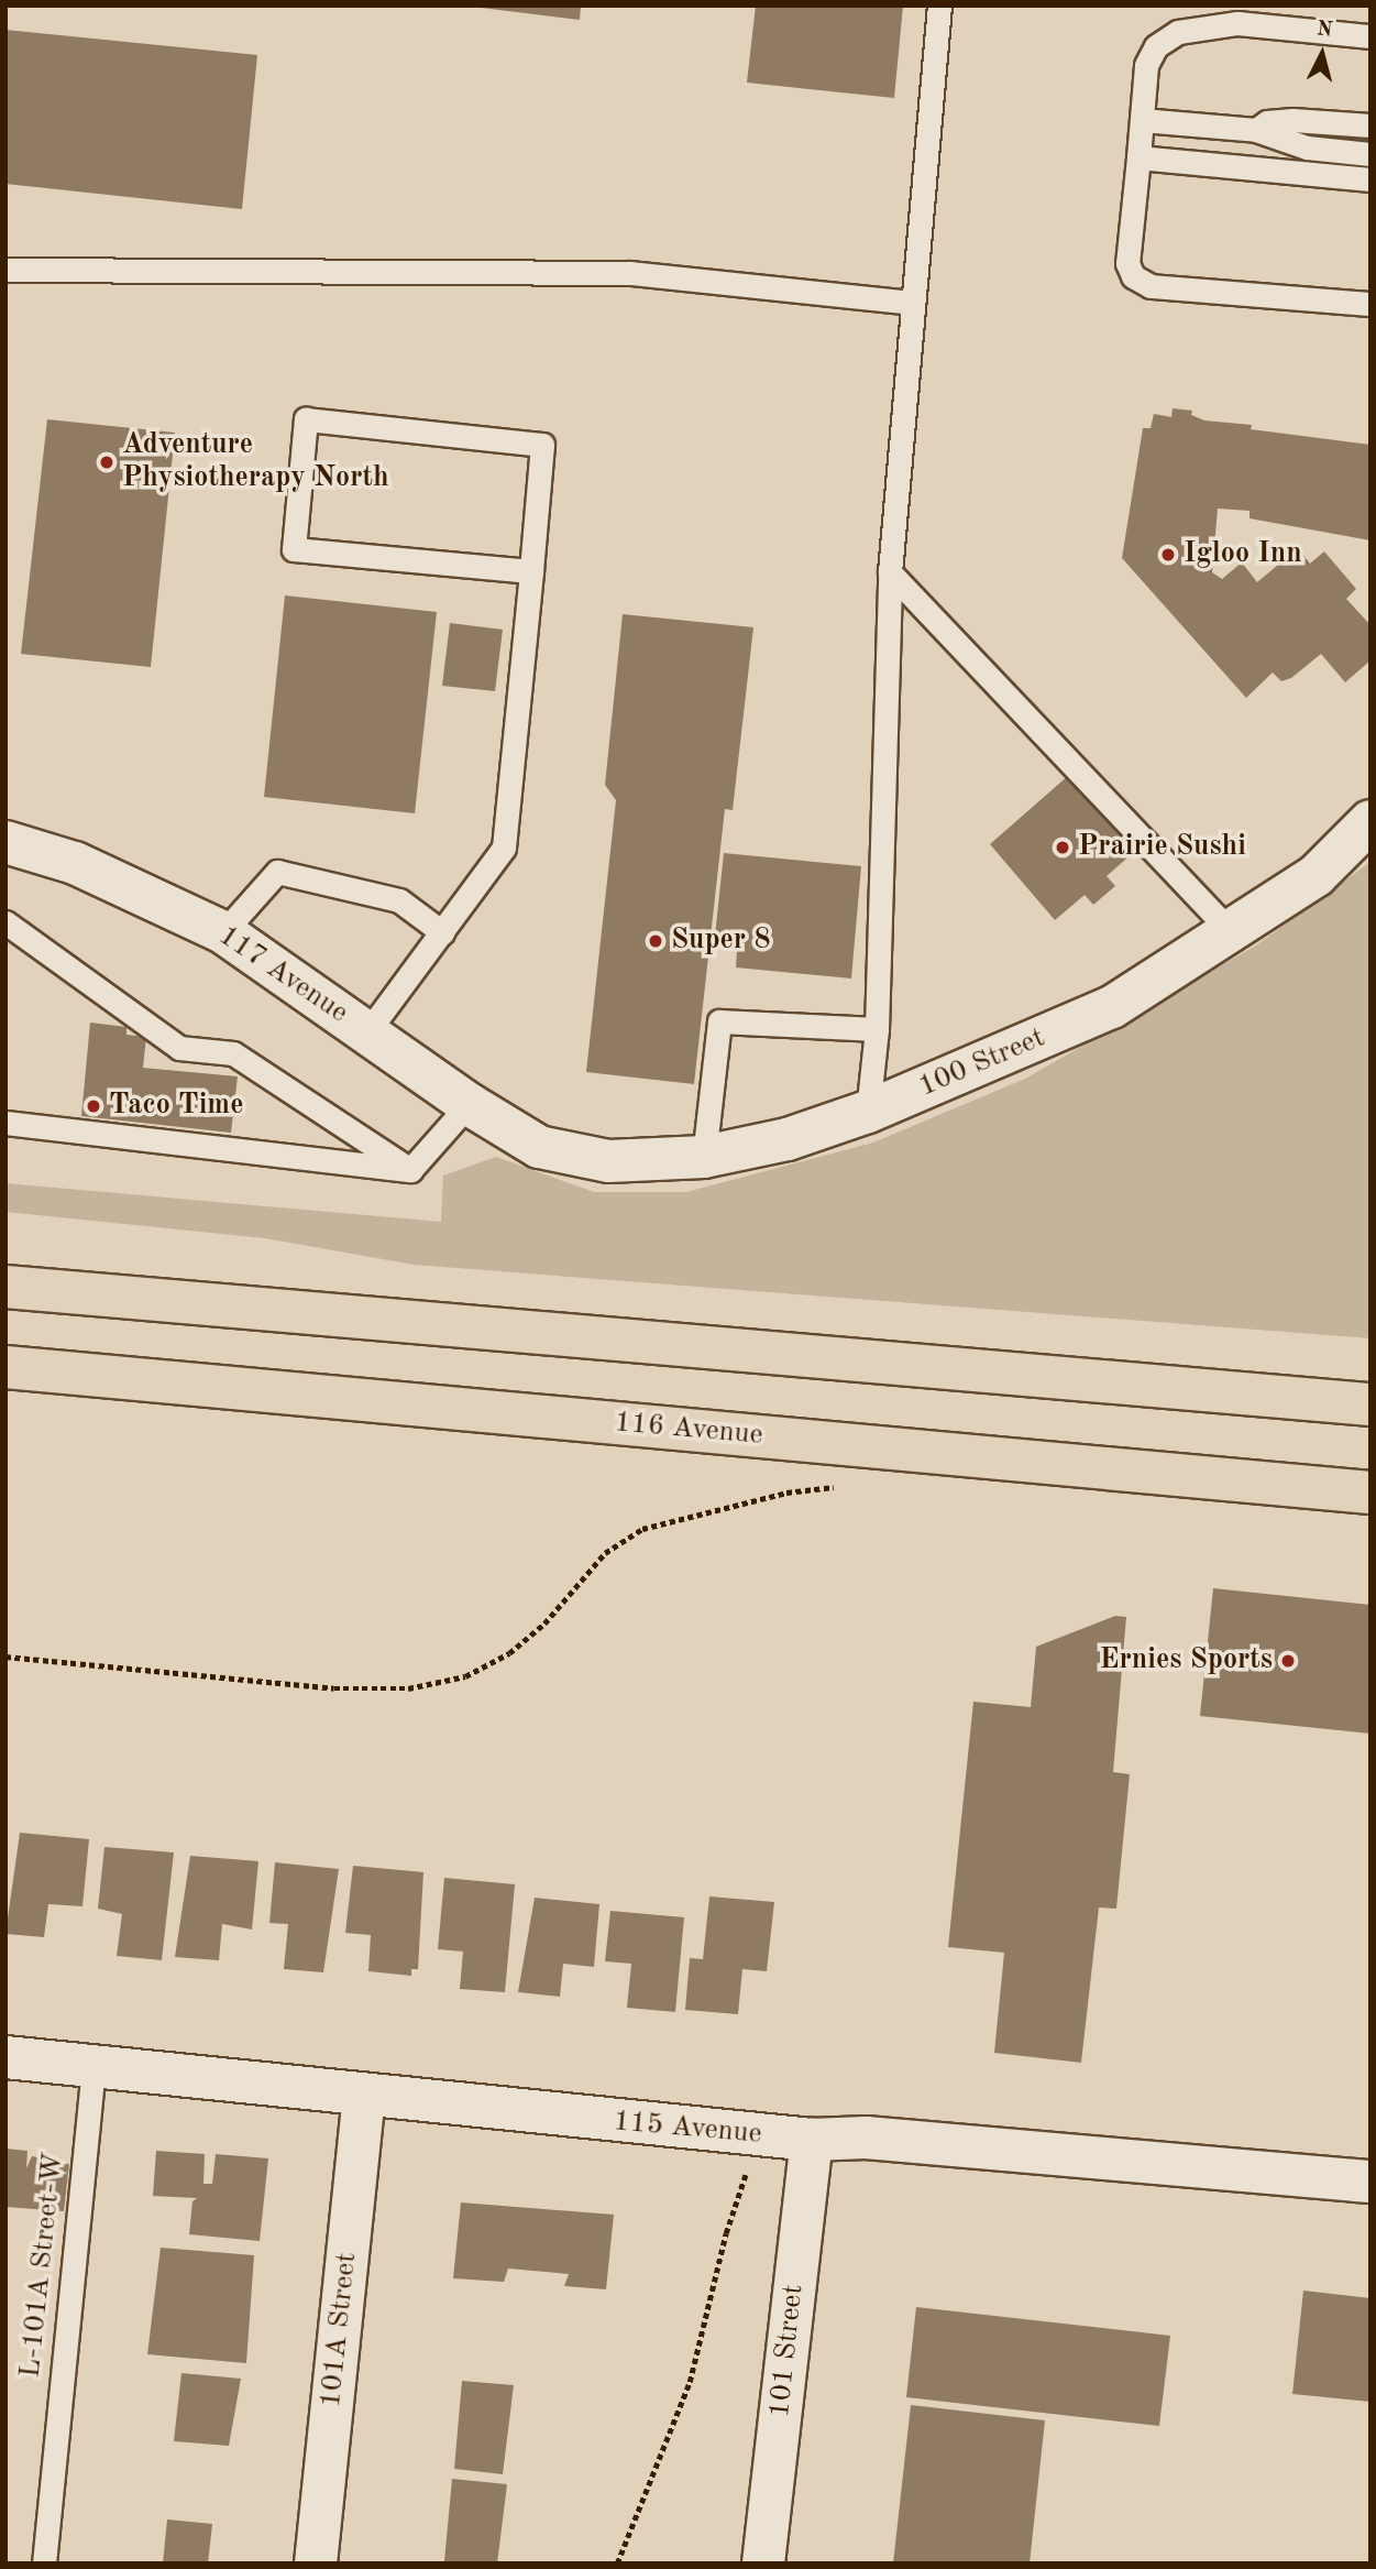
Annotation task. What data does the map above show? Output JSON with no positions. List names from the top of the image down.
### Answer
{
  "streets": {
    "main road": ["116 Avenue"],
    "street": [
      "117 Avenue",
      "100 Street",
      "115 Avenue",
      "101A Street",
      "101 Street"
    ],
    "lane": ["L-101A Street-W"]
  },
  "crossings": [
    ["117 Avenue", "100 Street"],
    ["115 Avenue", "L-101A Street-W"],
    ["115 Avenue", "101A Street"],
    ["115 Avenue", "101 Street"]
  ],
  "places": [
    "Adventure Physiotherapy North",
    "Igloo Inn",
    "Prairie Sushi",
    "Super 8",
    "Taco Time",
    "Ernies Sports"
  ],
  "north": "top"
}
